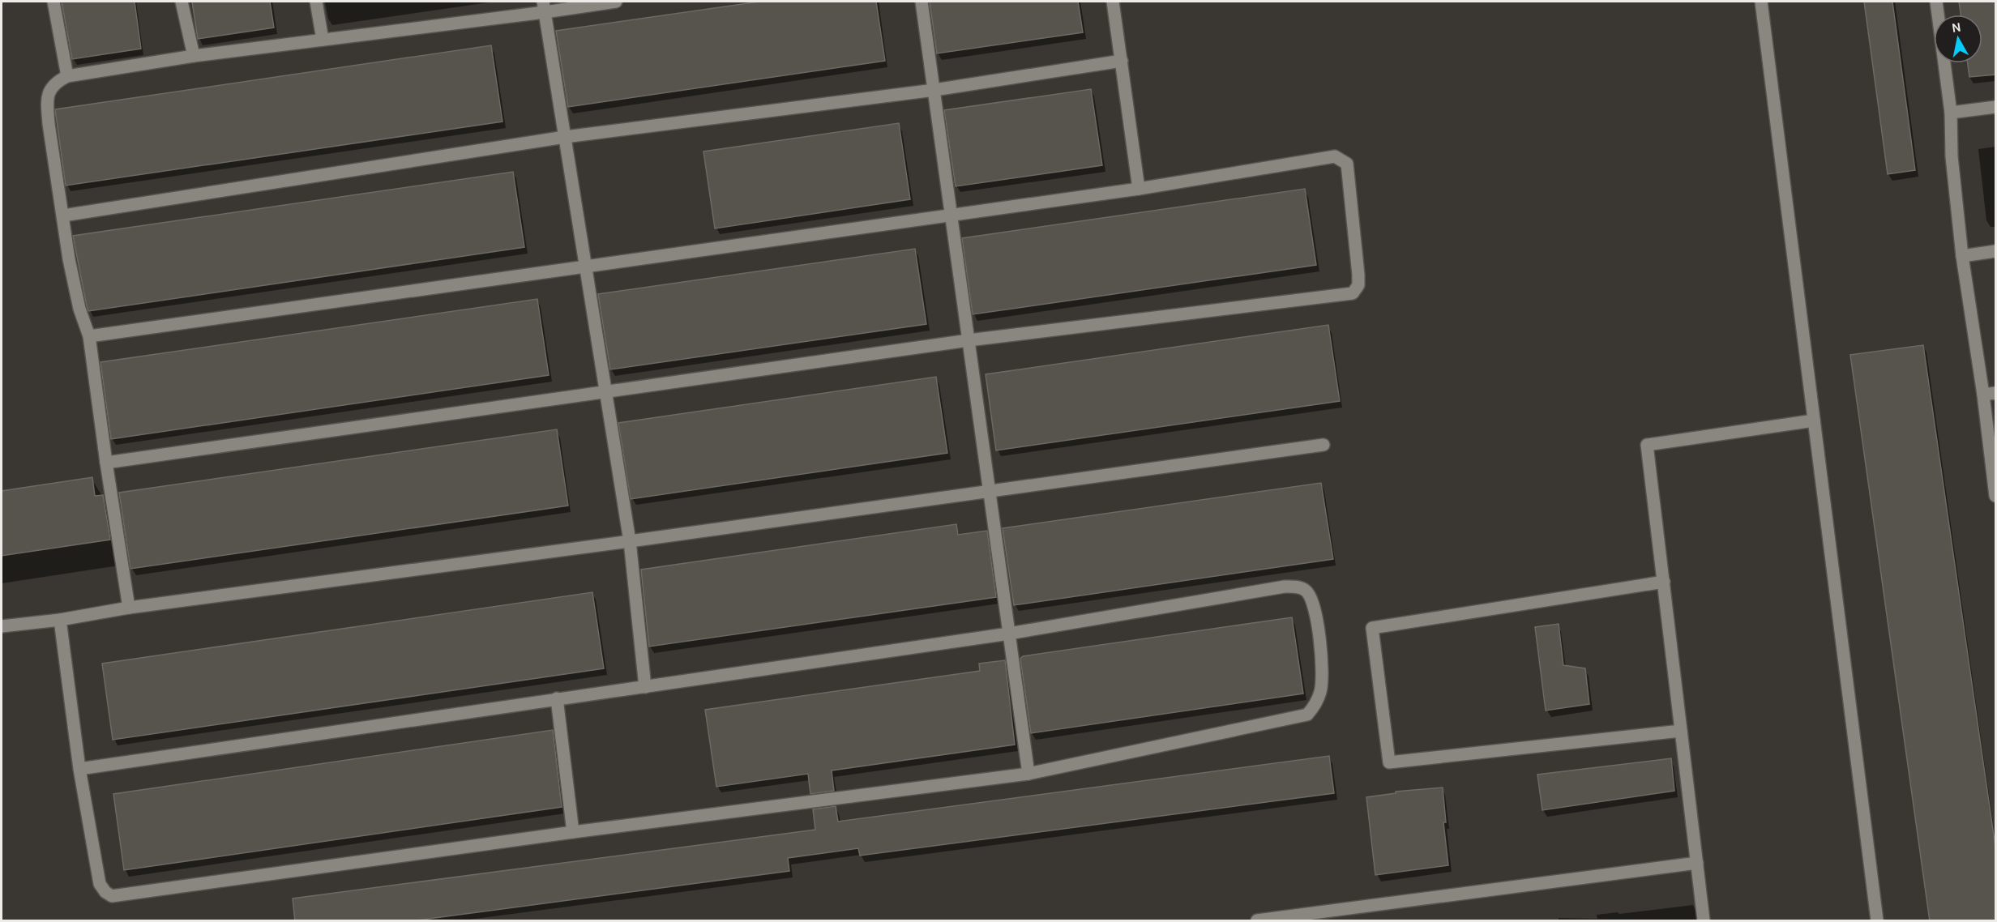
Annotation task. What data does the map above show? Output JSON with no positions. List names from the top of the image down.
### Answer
{
  "north": "top"
}
